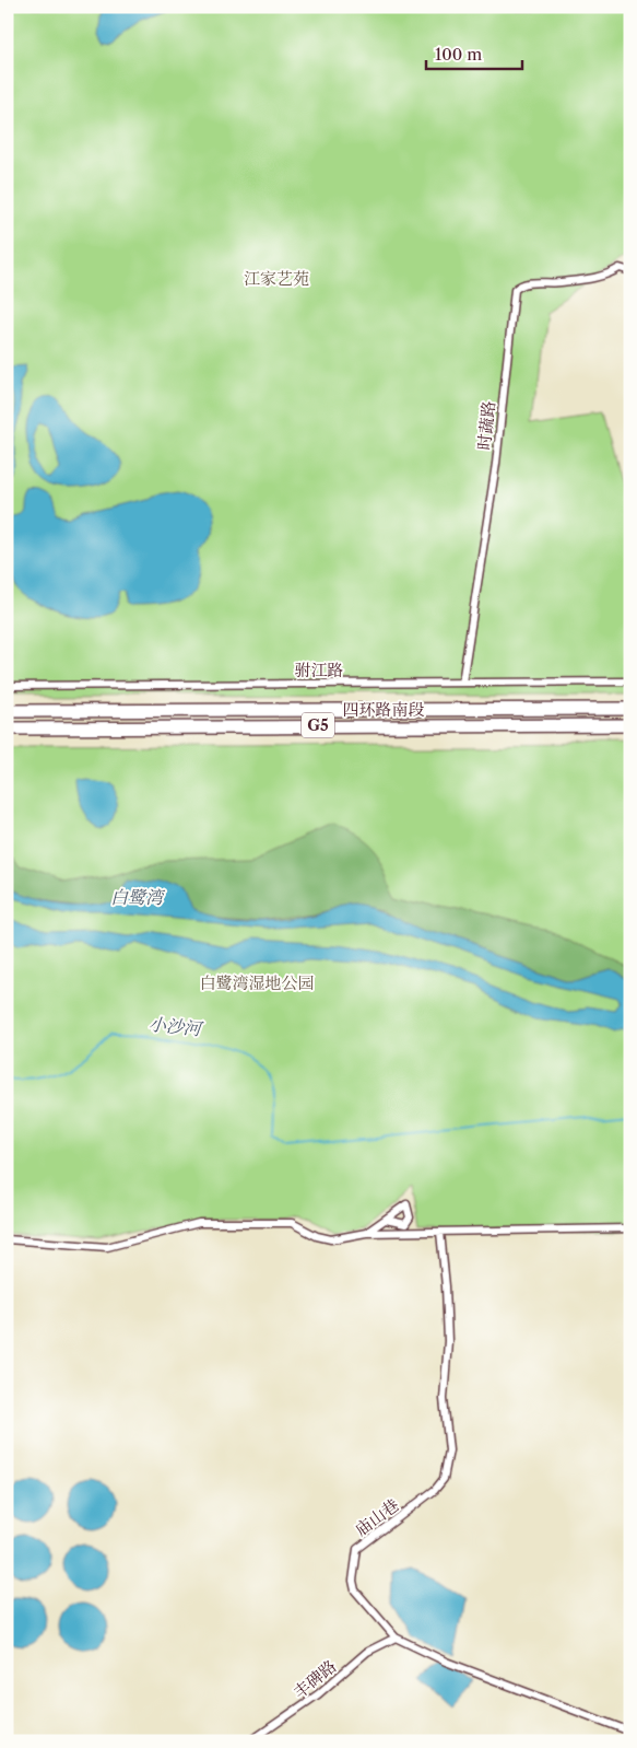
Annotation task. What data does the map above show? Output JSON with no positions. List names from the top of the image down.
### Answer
{
  "streets": {
    "highway": ["四环路南段", "G5"],
    "street": [
      "时蔬路",
      "驸江路",
      "庙山巷",
      "丰碑路"
    ]
  },
  "crossings": [
    ["时蔬路", "驸江路"],
    ["庙山巷", "丰碑路"]
  ],
  "water": ["白鹭湾", "小沙河"],
  "parks": ["江家艺苑", "白鹭湾湿地公园"],
  "scale_bar": "100 m"
}
